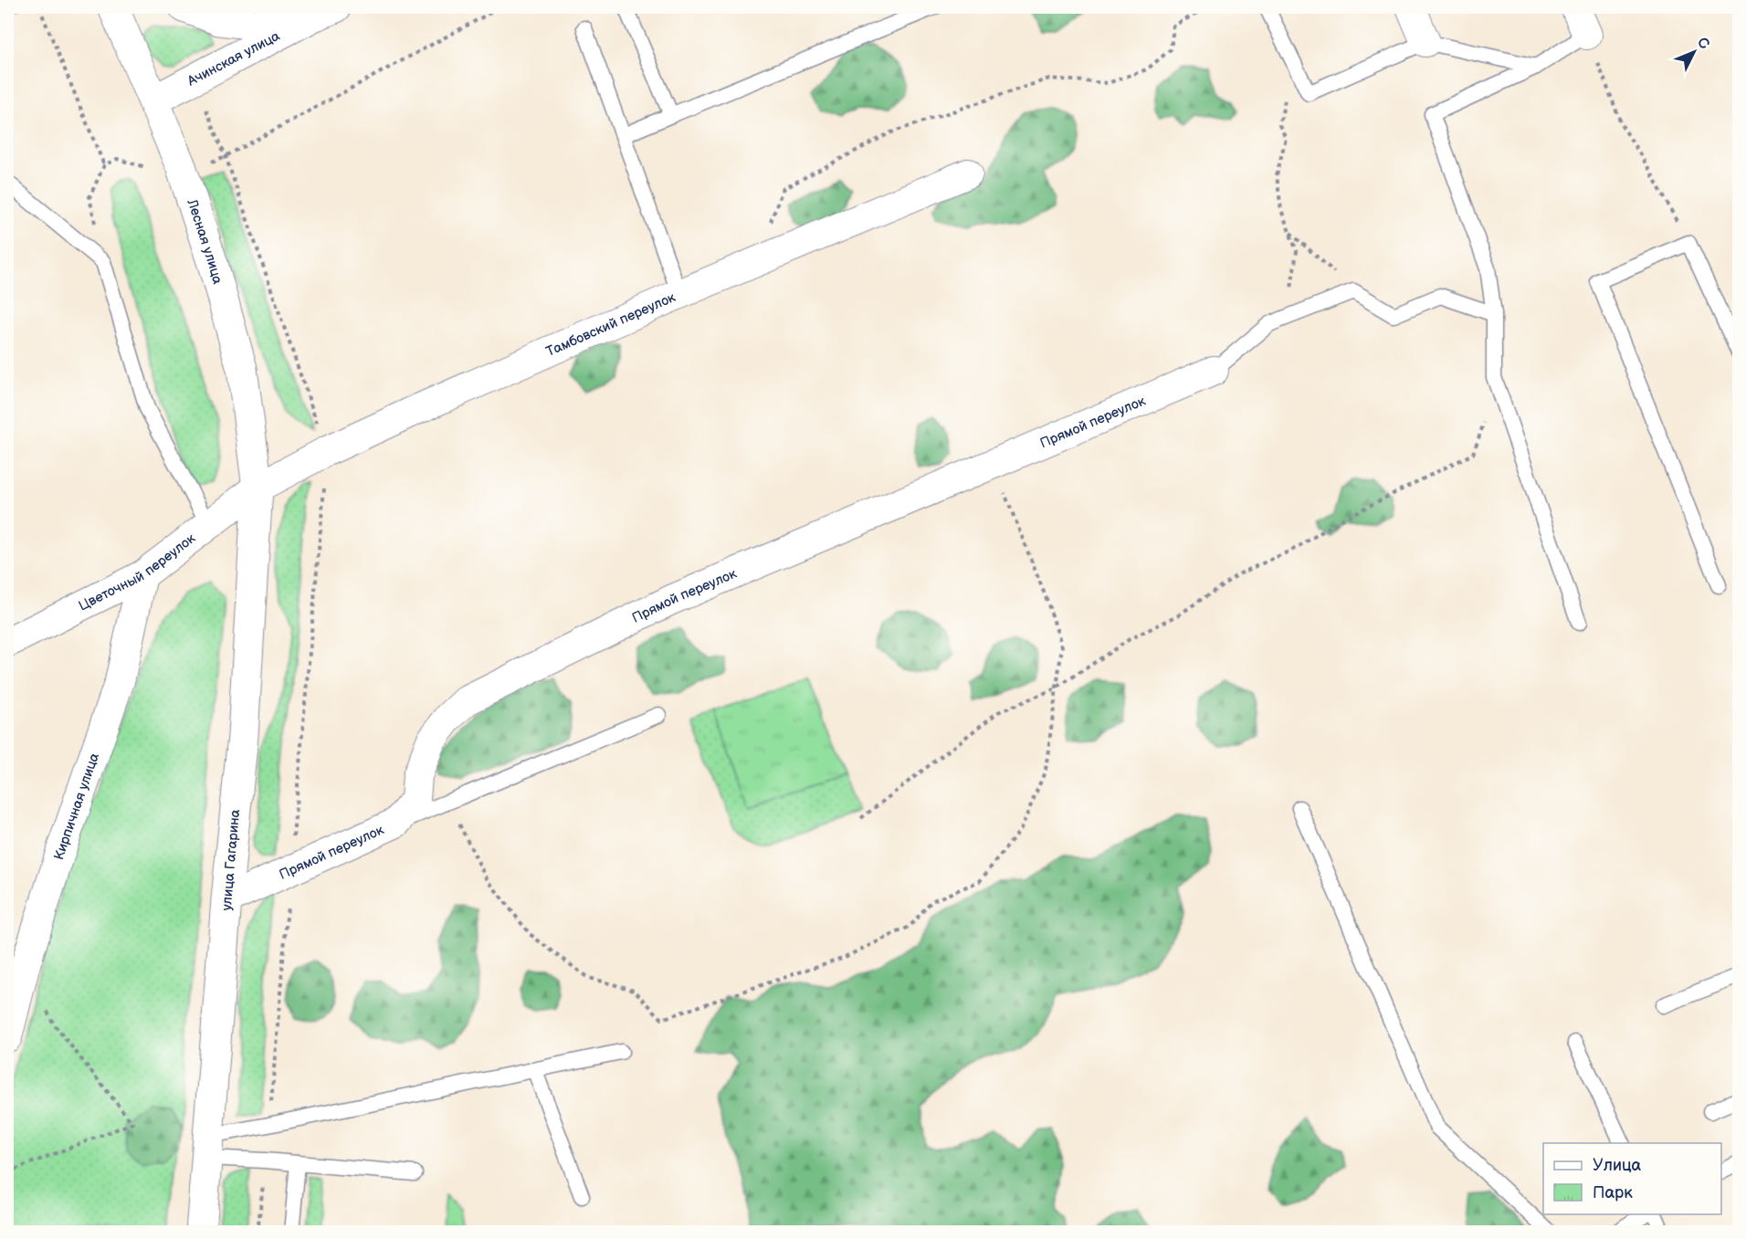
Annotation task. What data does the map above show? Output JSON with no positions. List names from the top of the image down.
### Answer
{
  "streets": {
    "street": [
      "Ачинская улица",
      "Лесная улица",
      "Тамбовский переулок",
      "Прямой переулок",
      "Цветочный переулок",
      "Кирпичная улица",
      "улица Гагарина"
    ]
  },
  "crossings": [
    ["Ачинская улица", "Лесная улица"],
    ["Лесная улица", "Тамбовский переулок"],
    ["Лесная улица", "Цветочный переулок"],
    ["Лесная улица", "улица Гагарина"],
    ["Тамбовский переулок", "Цветочный переулок"],
    ["Тамбовский переулок", "улица Гагарина"],
    ["Прямой переулок", "улица Гагарина"],
    ["Цветочный переулок", "Кирпичная улица"],
    ["Цветочный переулок", "улица Гагарина"]
  ],
  "legend": ["Улица", "Парк"],
  "north": "top right"
}
